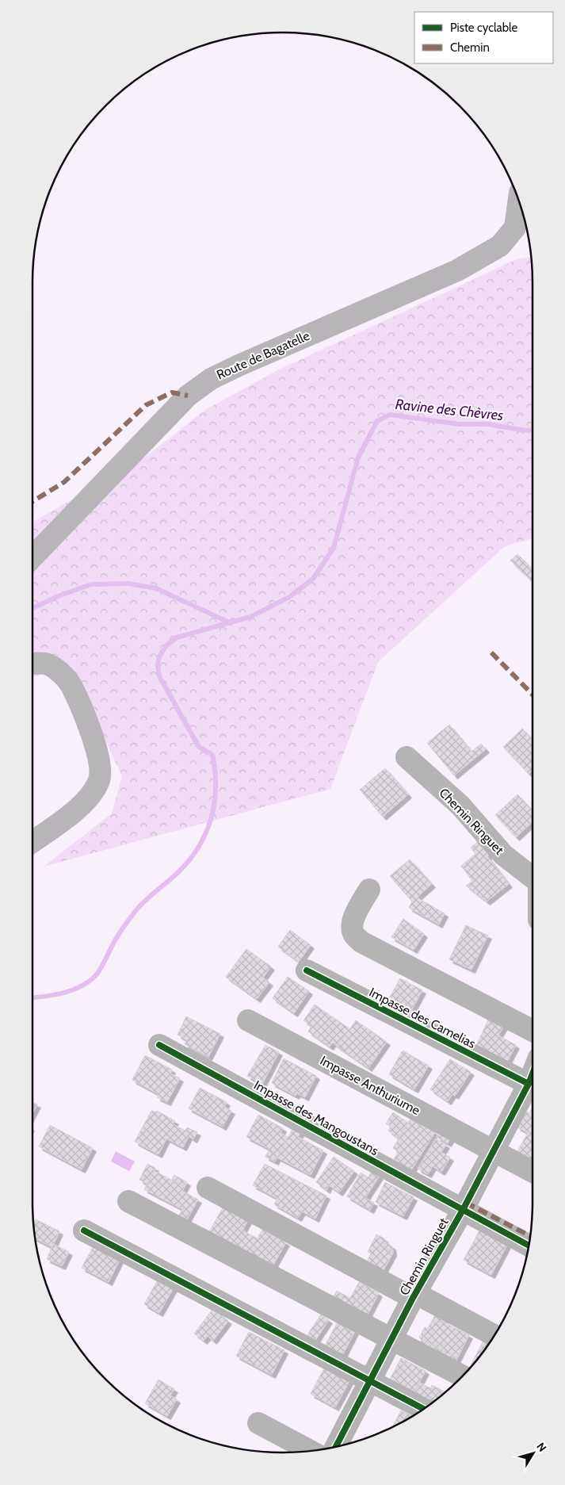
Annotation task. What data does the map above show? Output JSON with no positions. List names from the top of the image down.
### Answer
{
  "streets": {
    "main road": ["Route de Bagatelle"],
    "street": [
      "Chemin Ringuet",
      "Impasse des Camelias",
      "Impasse Anthuriume",
      "Impasse des Mangoustans"
    ]
  },
  "crossings": [
    ["Chemin Ringuet", "Impasse des Camelias"],
    ["Chemin Ringuet", "Impasse Anthuriume"],
    ["Chemin Ringuet", "Impasse des Mangoustans"]
  ],
  "water": ["Ravine des Chèvres"],
  "legend": ["Piste cyclable", "Chemin"],
  "north": "top right"
}
